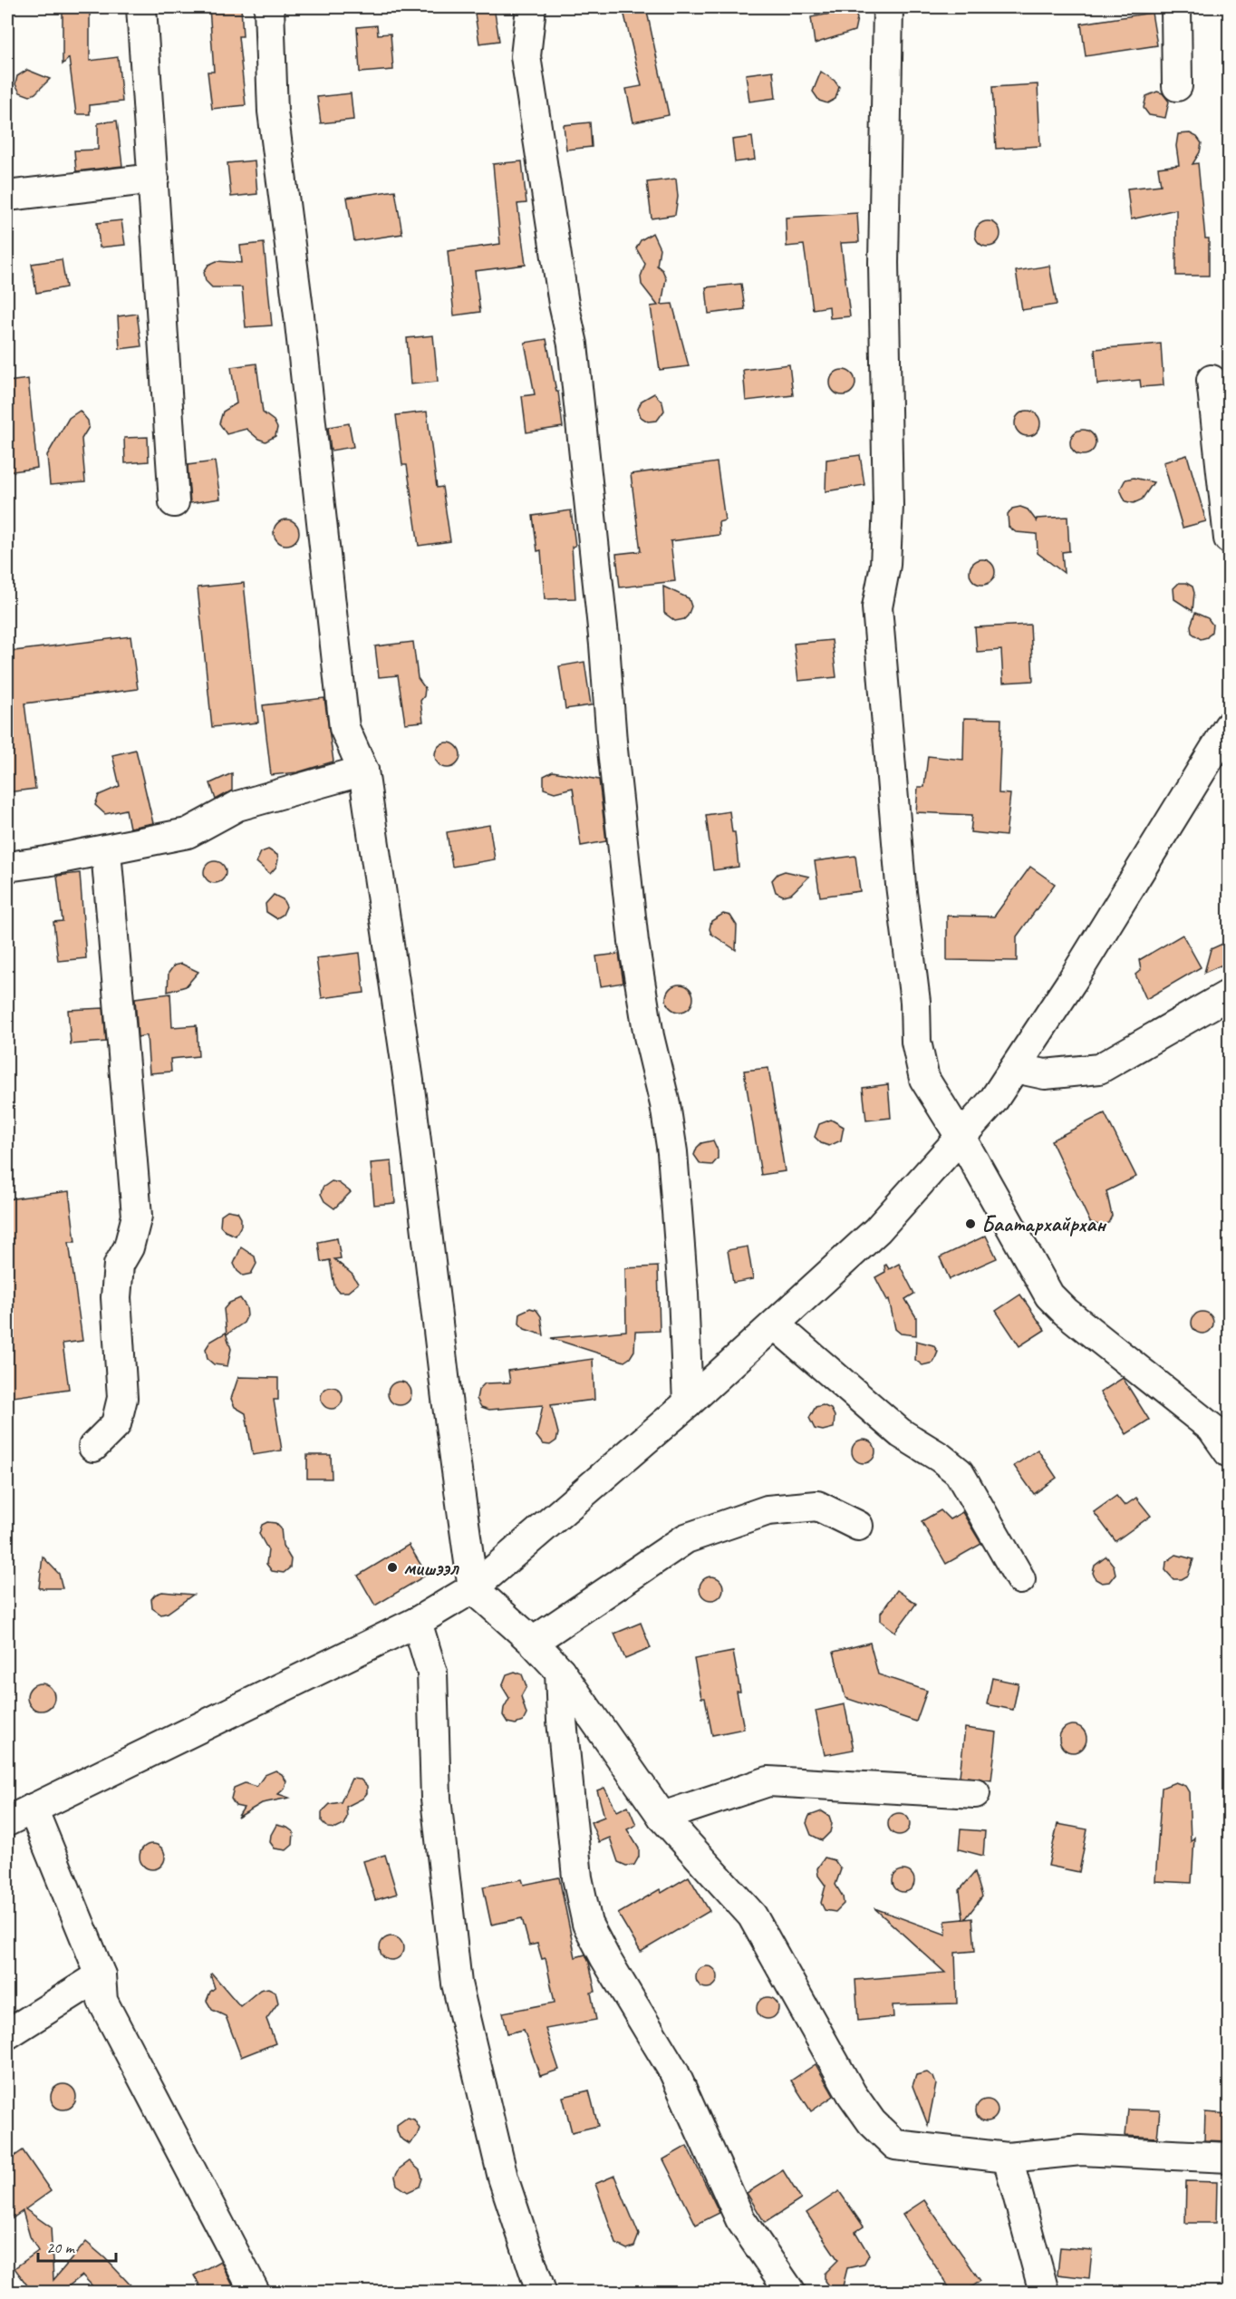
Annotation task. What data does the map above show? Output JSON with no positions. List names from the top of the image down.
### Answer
{
  "places": ["Баатархайрхан", "мишээл"],
  "scale_bar": "20 m"
}
